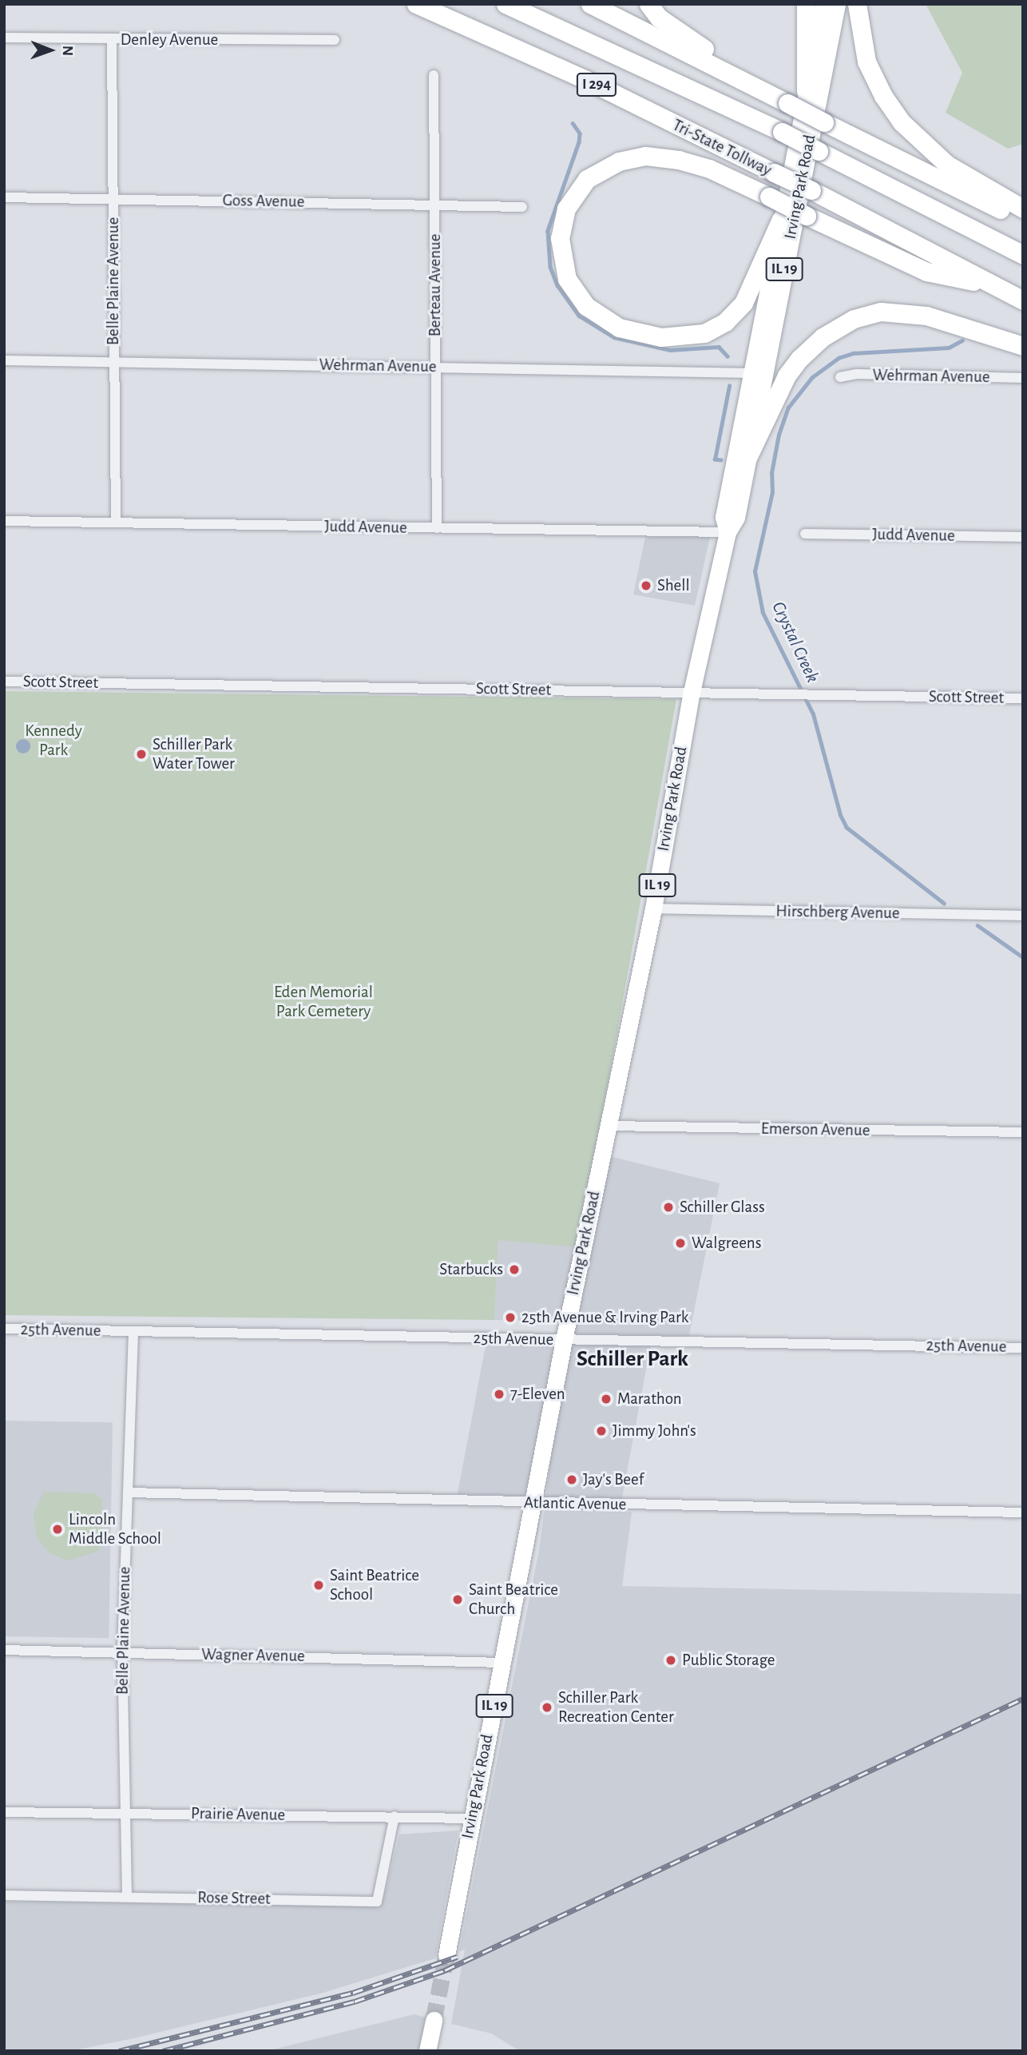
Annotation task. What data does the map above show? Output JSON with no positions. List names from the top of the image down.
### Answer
{
  "streets": {
    "highway": ["I 294", "Tri-State Tollway"],
    "main road": ["Irving Park Road", "IL 19"],
    "street": [
      "Denley Avenue",
      "Goss Avenue",
      "Belle Plaine Avenue",
      "Berteau Avenue",
      "Wehrman Avenue",
      "Judd Avenue",
      "Scott Street",
      "Hirschberg Avenue",
      "Emerson Avenue",
      "25th Avenue",
      "Atlantic Avenue",
      "Wagner Avenue",
      "Prairie Avenue",
      "Rose Street"
    ]
  },
  "crossings": [
    ["Denley Avenue", "Belle Plaine Avenue"],
    ["Irving Park Road", "Wehrman Avenue"],
    ["Irving Park Road", "Judd Avenue"],
    ["Irving Park Road", "Scott Street"],
    ["Irving Park Road", "Hirschberg Avenue"],
    ["Irving Park Road", "Emerson Avenue"],
    ["Irving Park Road", "25th Avenue"],
    ["Irving Park Road", "Atlantic Avenue"],
    ["Irving Park Road", "Wagner Avenue"],
    ["Irving Park Road", "Prairie Avenue"],
    ["Goss Avenue", "Belle Plaine Avenue"],
    ["Goss Avenue", "Berteau Avenue"],
    ["Belle Plaine Avenue", "Wehrman Avenue"],
    ["Belle Plaine Avenue", "Judd Avenue"],
    ["Belle Plaine Avenue", "25th Avenue"],
    ["Belle Plaine Avenue", "Atlantic Avenue"],
    ["Belle Plaine Avenue", "Wagner Avenue"],
    ["Belle Plaine Avenue", "Prairie Avenue"],
    ["Belle Plaine Avenue", "Rose Street"],
    ["Berteau Avenue", "Wehrman Avenue"],
    ["Berteau Avenue", "Judd Avenue"],
    ["Prairie Avenue", "Rose Street"]
  ],
  "districts": ["Schiller Park"],
  "water": ["Crystal Creek"],
  "parks": ["Kennedy Park", "Eden Memorial Park Cemetery"],
  "places": [
    "Shell",
    "Schiller Park Water Tower",
    "Schiller Glass",
    "Walgreens",
    "Starbucks",
    "25th Avenue & Irving Park",
    "7-Eleven",
    "Marathon",
    "Jimmy John's",
    "Jay's Beef",
    "Lincoln Middle School",
    "Saint Beatrice School",
    "Saint Beatrice Church",
    "Public Storage",
    "Schiller Park Recreation Center"
  ],
  "north": "right"
}
